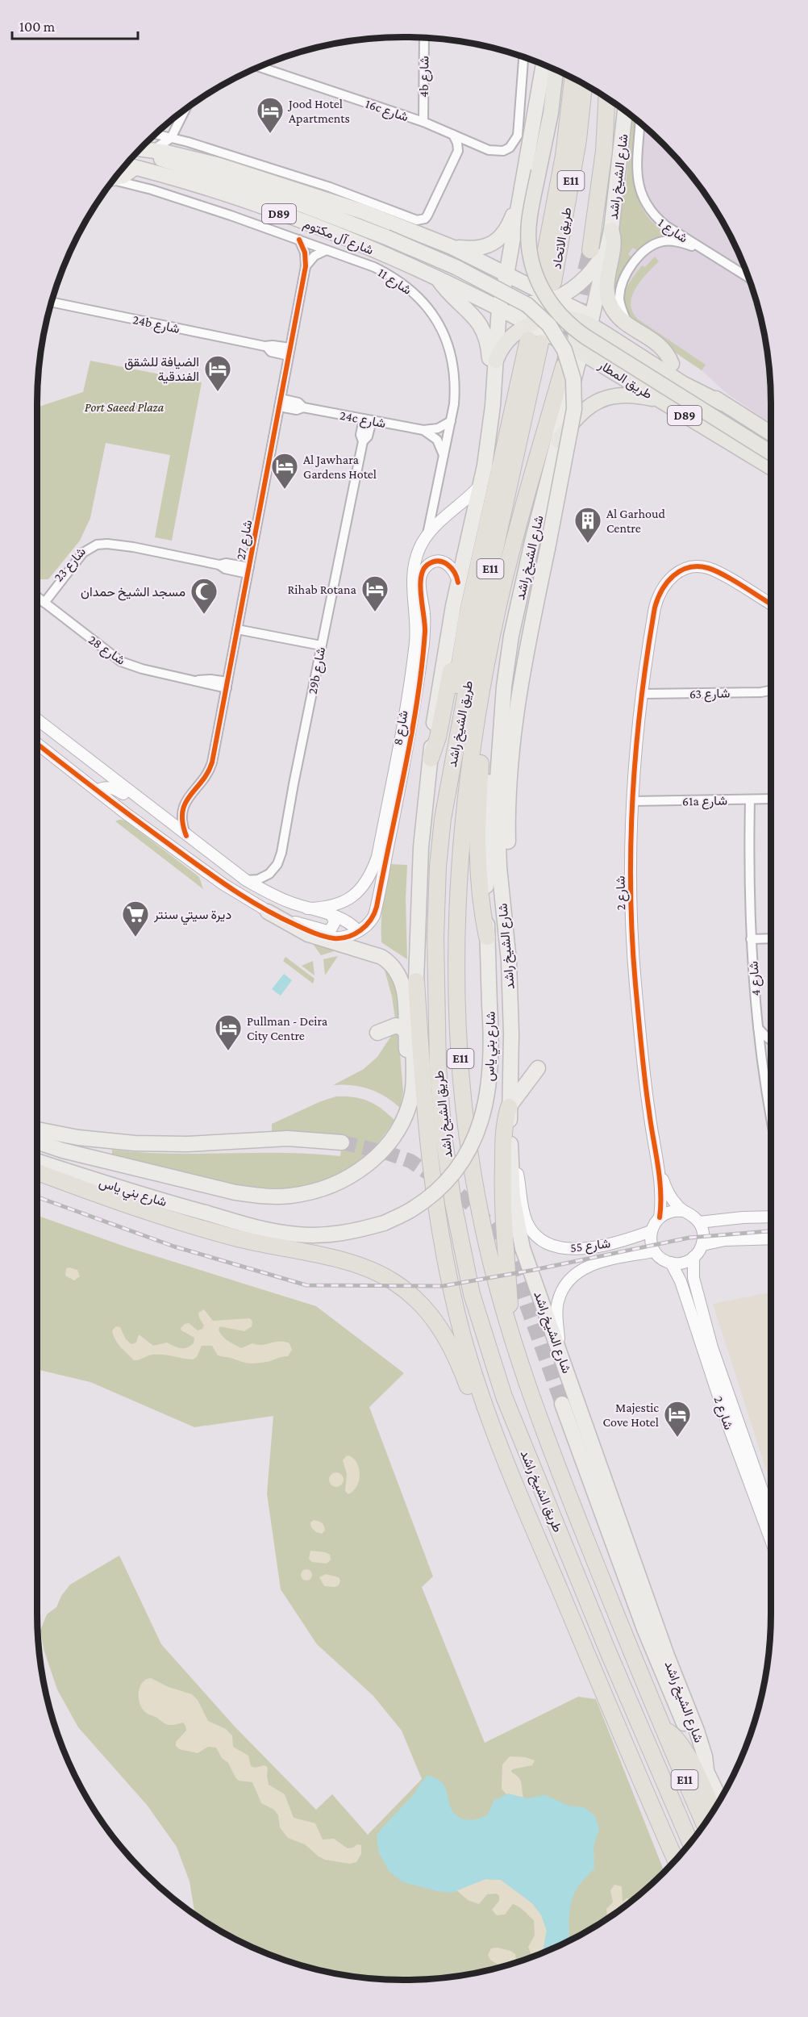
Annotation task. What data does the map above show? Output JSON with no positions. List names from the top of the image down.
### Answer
{
  "streets": {
    "highway": [
      "E11",
      "D89",
      "طريق الاتحاد",
      "طريق المطار",
      "طريق الشيخ راشد"
    ],
    "main road": ["شارع الشيخ راشد", "شارع آل مكتوم", "شارع بني ياس"],
    "street": [
      "4b شارع",
      "16c شارع",
      "شارع 1",
      "شارع 11",
      "24b شارع",
      "24c شارع",
      "شارع 27",
      "شارع 23",
      "شارع 28",
      "29b شارع",
      "شارع 63",
      "شارع 8",
      "61a شارع",
      "شارع 2",
      "شارع 4",
      "شارع 55"
    ]
  },
  "crossings": [
    ["4b شارع", "16c شارع"],
    ["شارع الشيخ راشد", "D89"],
    ["شارع الشيخ راشد", "طريق المطار"],
    ["شارع الشيخ راشد", "شارع بني ياس"],
    ["شارع الشيخ راشد", "شارع 55"],
    ["شارع آل مكتوم", "طريق المطار"],
    ["شارع 11", "24c شارع"],
    ["شارع 11", "شارع 27"],
    ["24b شارع", "شارع 27"],
    ["طريق المطار", "طريق الشيخ راشد"],
    ["24c شارع", "شارع 27"],
    ["24c شارع", "29b شارع"],
    ["شارع 27", "شارع 23"],
    ["شارع 27", "شارع 28"],
    ["شارع 23", "شارع 28"],
    ["شارع 63", "شارع 2"],
    ["61a شارع", "شارع 2"],
    ["61a شارع", "شارع 4"],
    ["شارع 2", "شارع 55"]
  ],
  "parks": ["Port Saeed Plaza"],
  "places": {
    "hotel": [
      "Jood Hotel Apartments",
      "الضيافة للشقق الفندقية",
      "Al Jawhara Gardens Hotel",
      "Rihab Rotana",
      "Pullman - Deira City Centre",
      "Majestic Cove Hotel"
    ],
    "building": ["Al Garhoud Centre"],
    "mosque": ["مسجد الشيخ حمدان"],
    "supermarket": ["ديرة سيتي سنتر"]
  },
  "scale_bar": "100 m"
}
